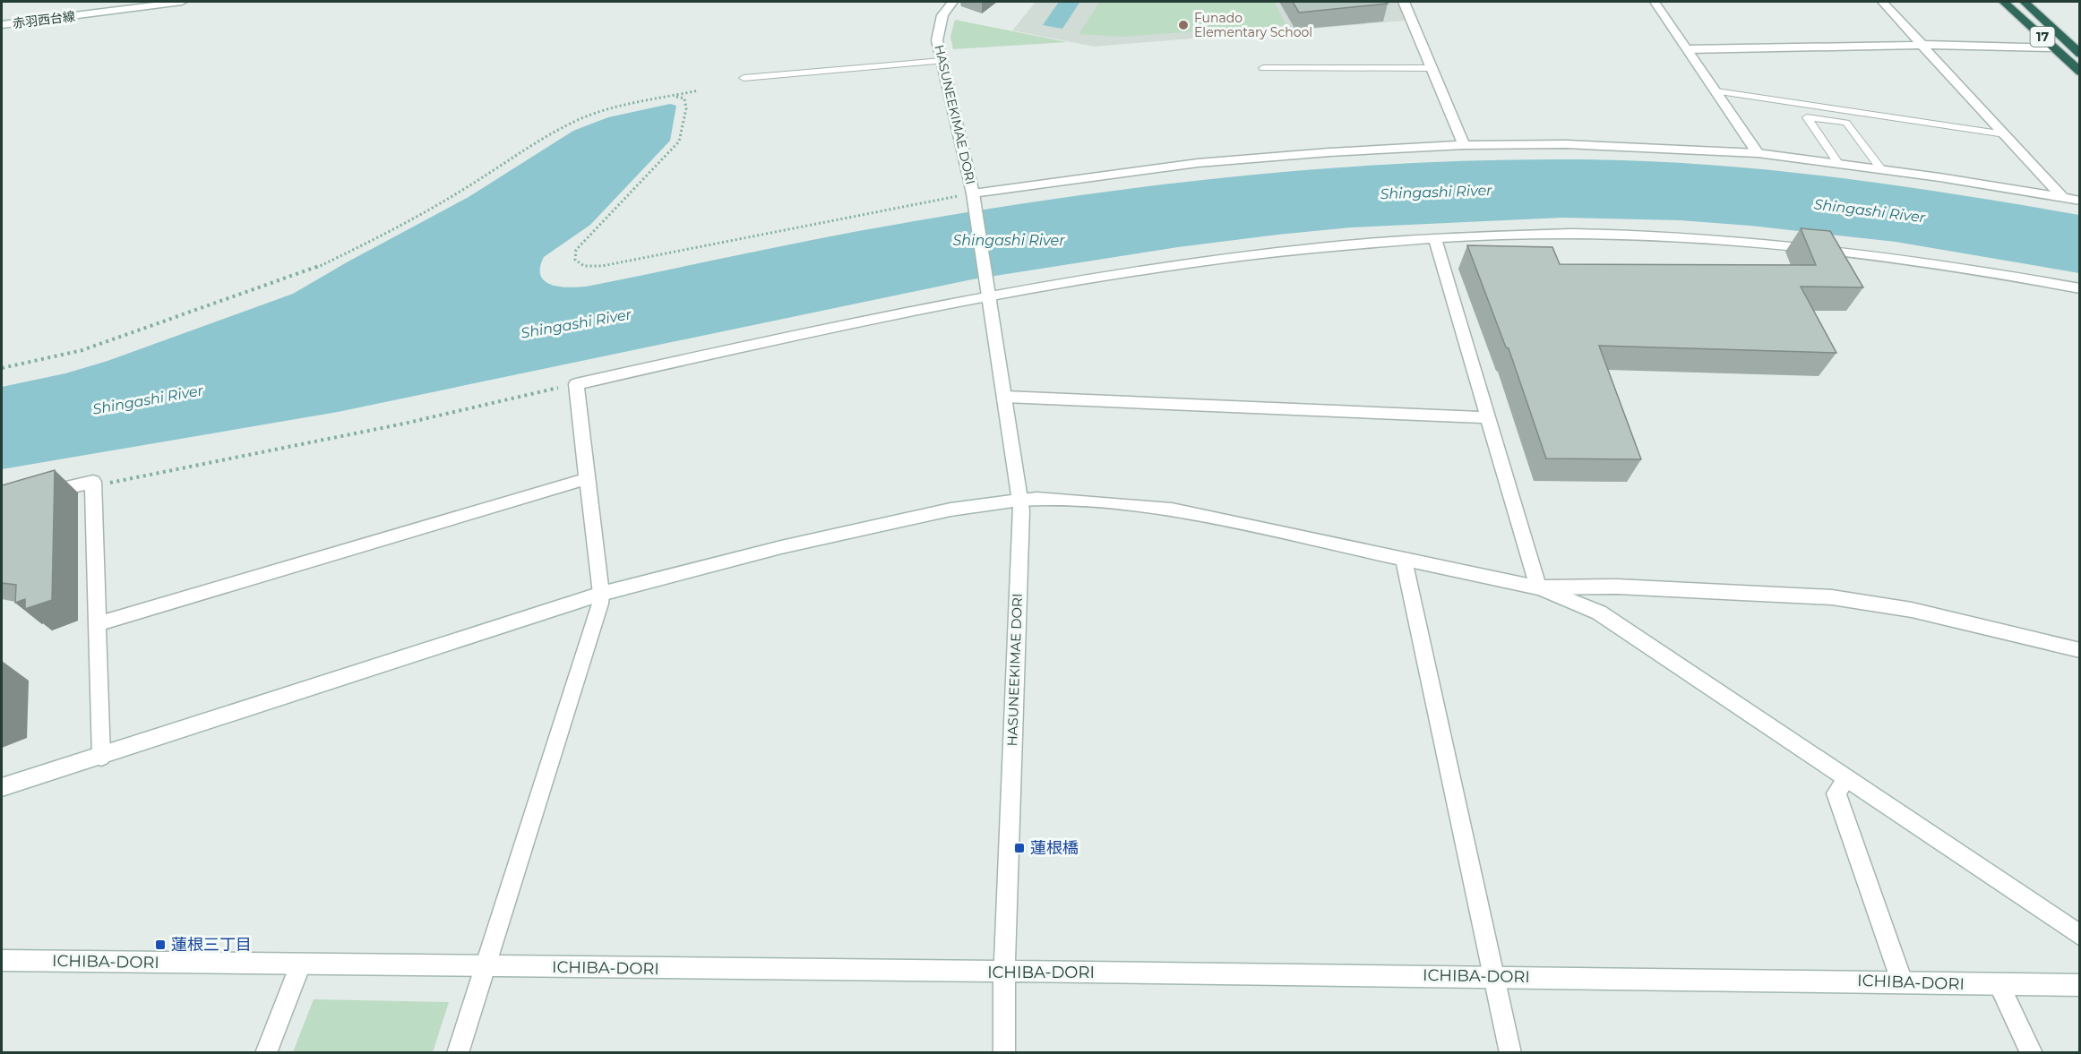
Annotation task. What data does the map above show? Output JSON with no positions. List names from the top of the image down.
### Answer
{
  "streets": {
    "highway": ["17"],
    "street": ["赤羽西台線", "HASUNEEKIMAE DORI", "ICHIBA-DORI"]
  },
  "crossings": [
    ["HASUNEEKIMAE DORI", "ICHIBA-DORI"]
  ],
  "water": ["Shingashi River"],
  "places": {
    "other": ["Funado Elementary School"],
    "transit": ["蓮根橋", "蓮根三丁目"]
  }
}
